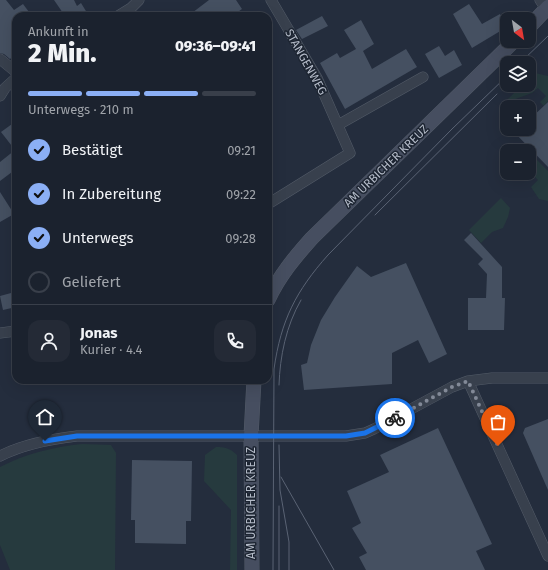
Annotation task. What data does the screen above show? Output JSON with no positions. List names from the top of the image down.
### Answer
{
  "streets": {
    "main road": ["AM URBICHER KREUZ"],
    "street": ["STANGENWEG"]
  },
  "north": "bottom right",
  "page": {
    "map_buttons": ["+", "−"],
    "heading": ["2 Min.", "Ankunft in", "09:36–09:41"],
    "panel": ["Jonas", "Kurier · 4.4"],
    "bar": "Unterwegs · 210 m",
    "list": [
      ["Bestätigt", "09:21"],
      ["In Zubereitung", "09:22"],
      ["Unterwegs", "09:28"],
      "Geliefert"
    ]
  }
}
